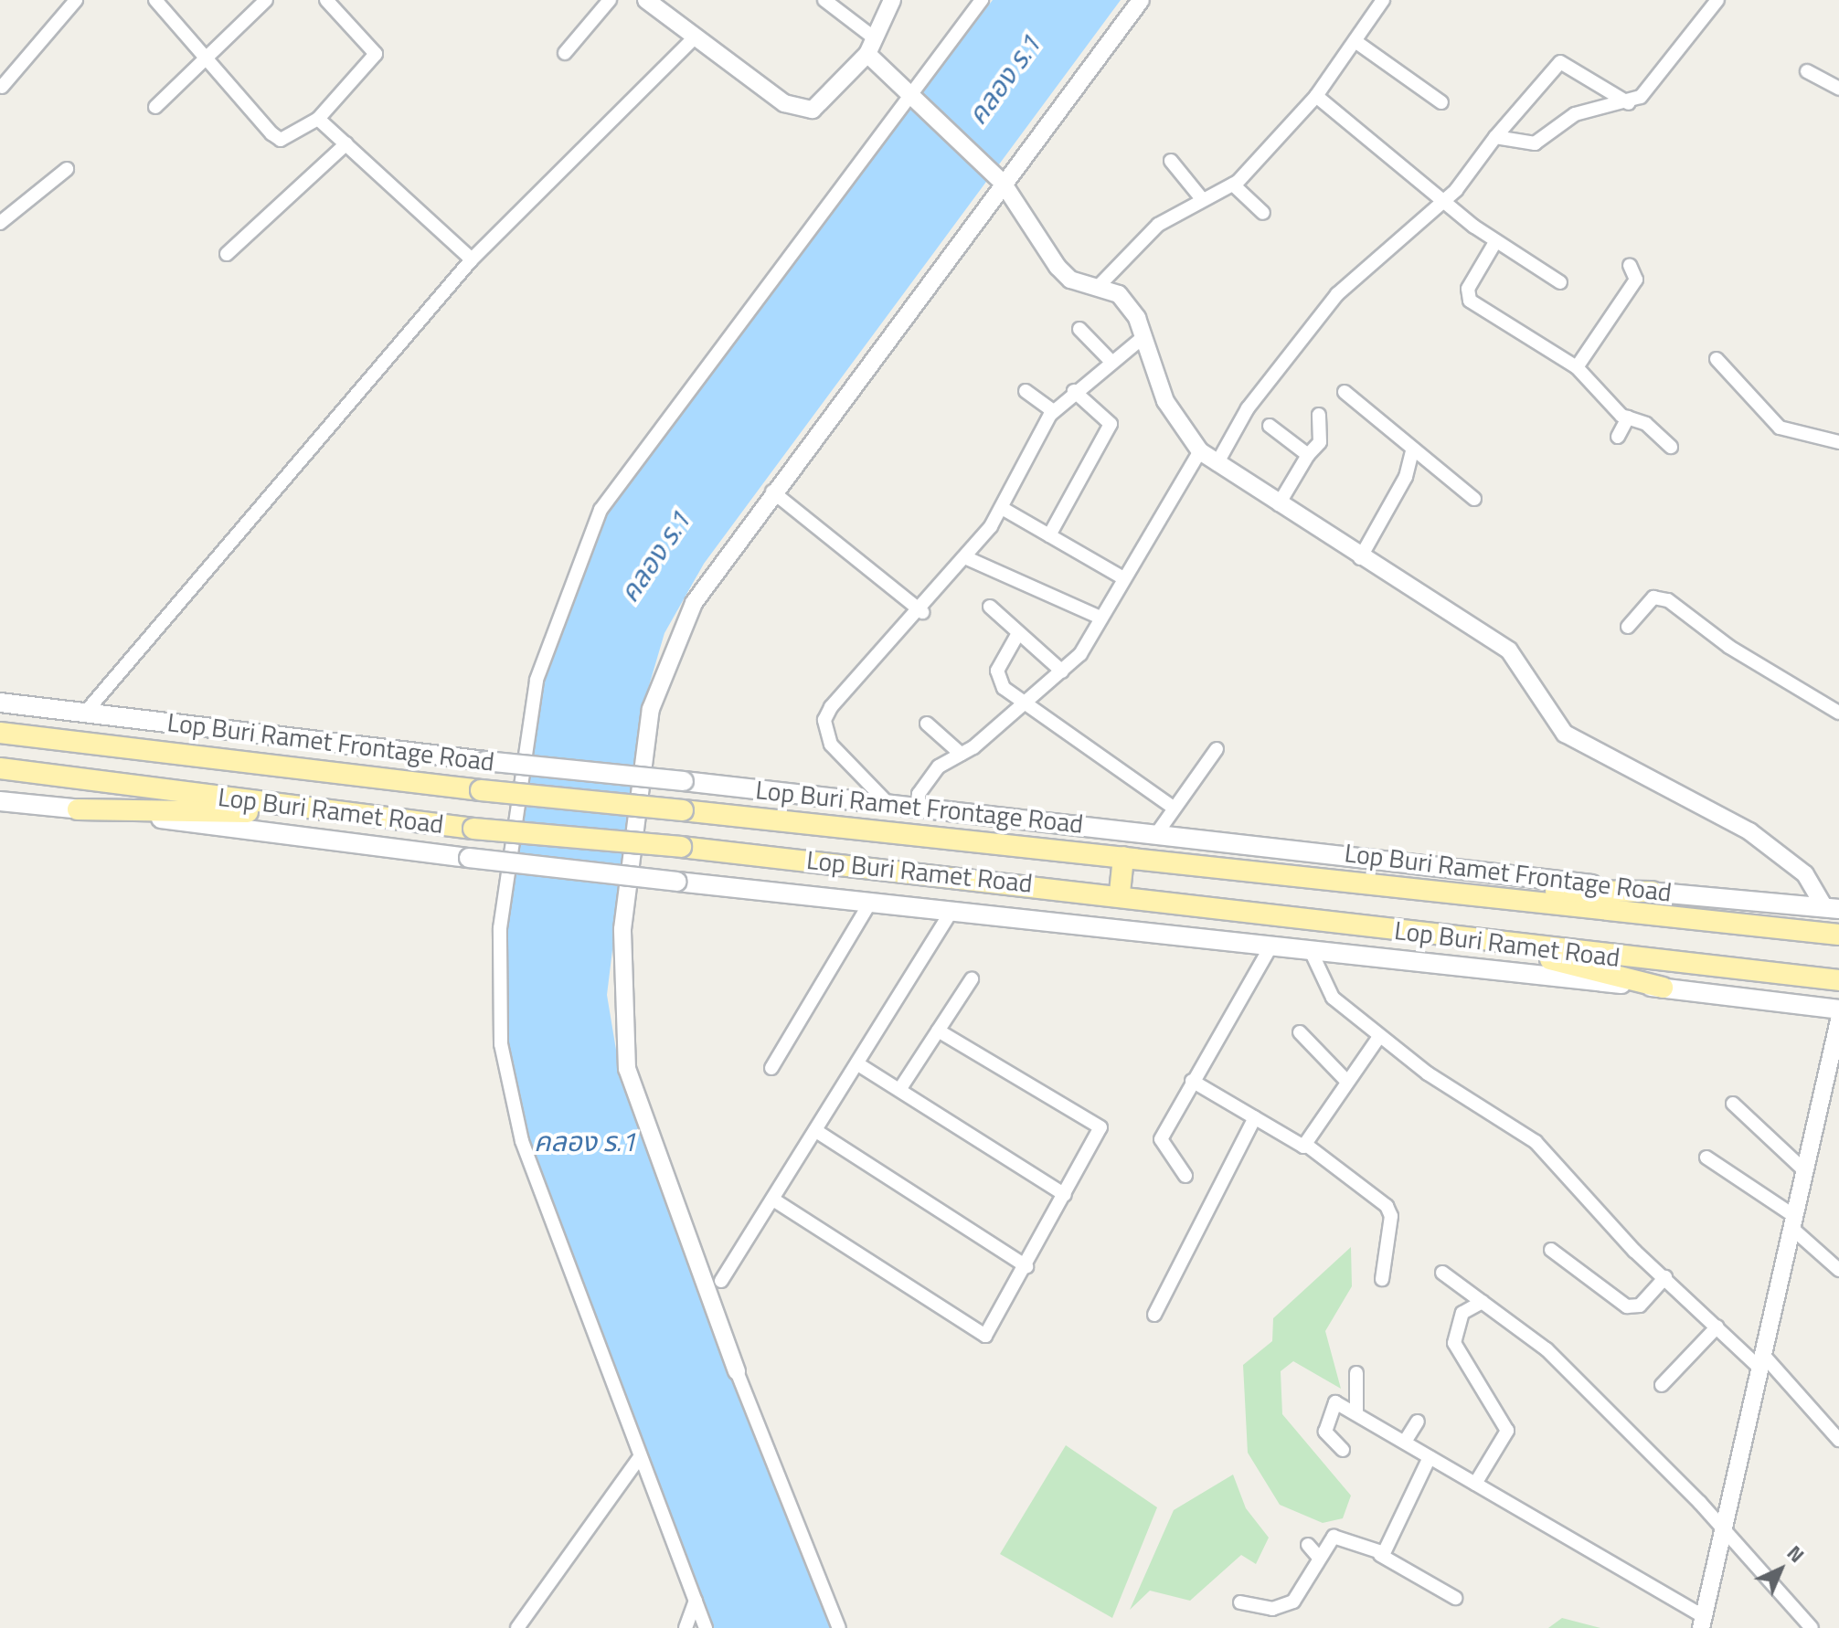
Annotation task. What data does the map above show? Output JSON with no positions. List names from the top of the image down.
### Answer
{
  "streets": {
    "main road": ["Lop Buri Ramet Frontage Road", "Lop Buri Ramet Road"]
  },
  "water": ["คลอง ร.1"],
  "north": "top right"
}
